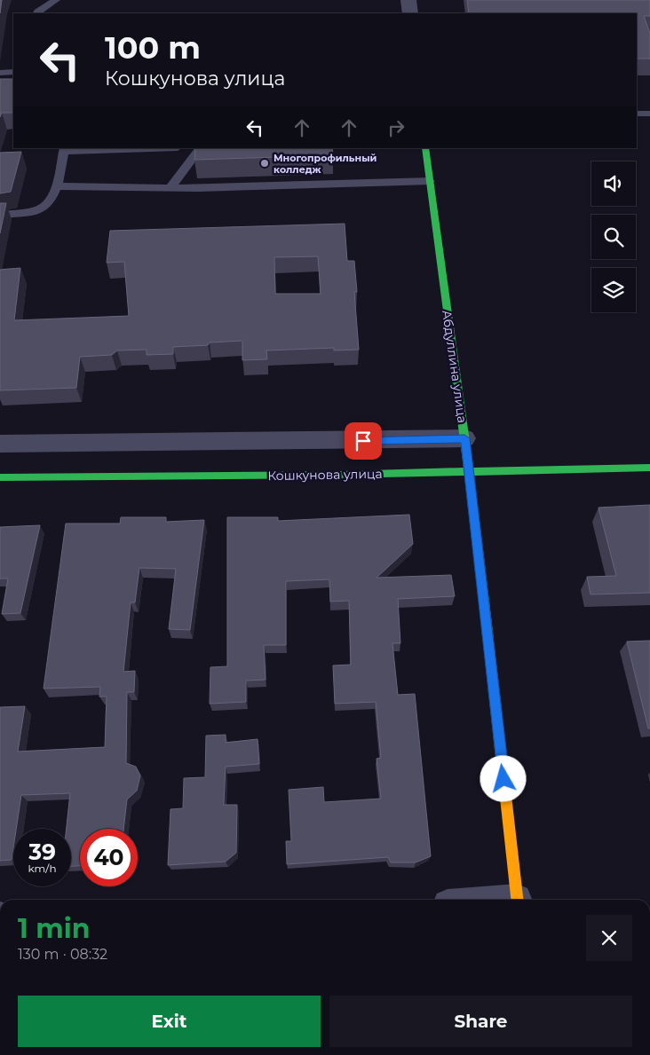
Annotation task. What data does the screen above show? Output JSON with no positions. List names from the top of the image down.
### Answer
{
  "streets": {
    "street": ["Абдуллина улица", "Кошкунова улица"]
  },
  "crossings": [
    ["Абдуллина улица", "Кошкунова улица"]
  ],
  "places": ["Многопрофильный колледж"],
  "page": {
    "turn": ["100 m", "Кошкунова улица"],
    "speed": "39 km/h",
    "limit": "40",
    "heading": ["1 min", "130 m · 08:32"],
    "buttons": ["Exit", "Share"]
  }
}
